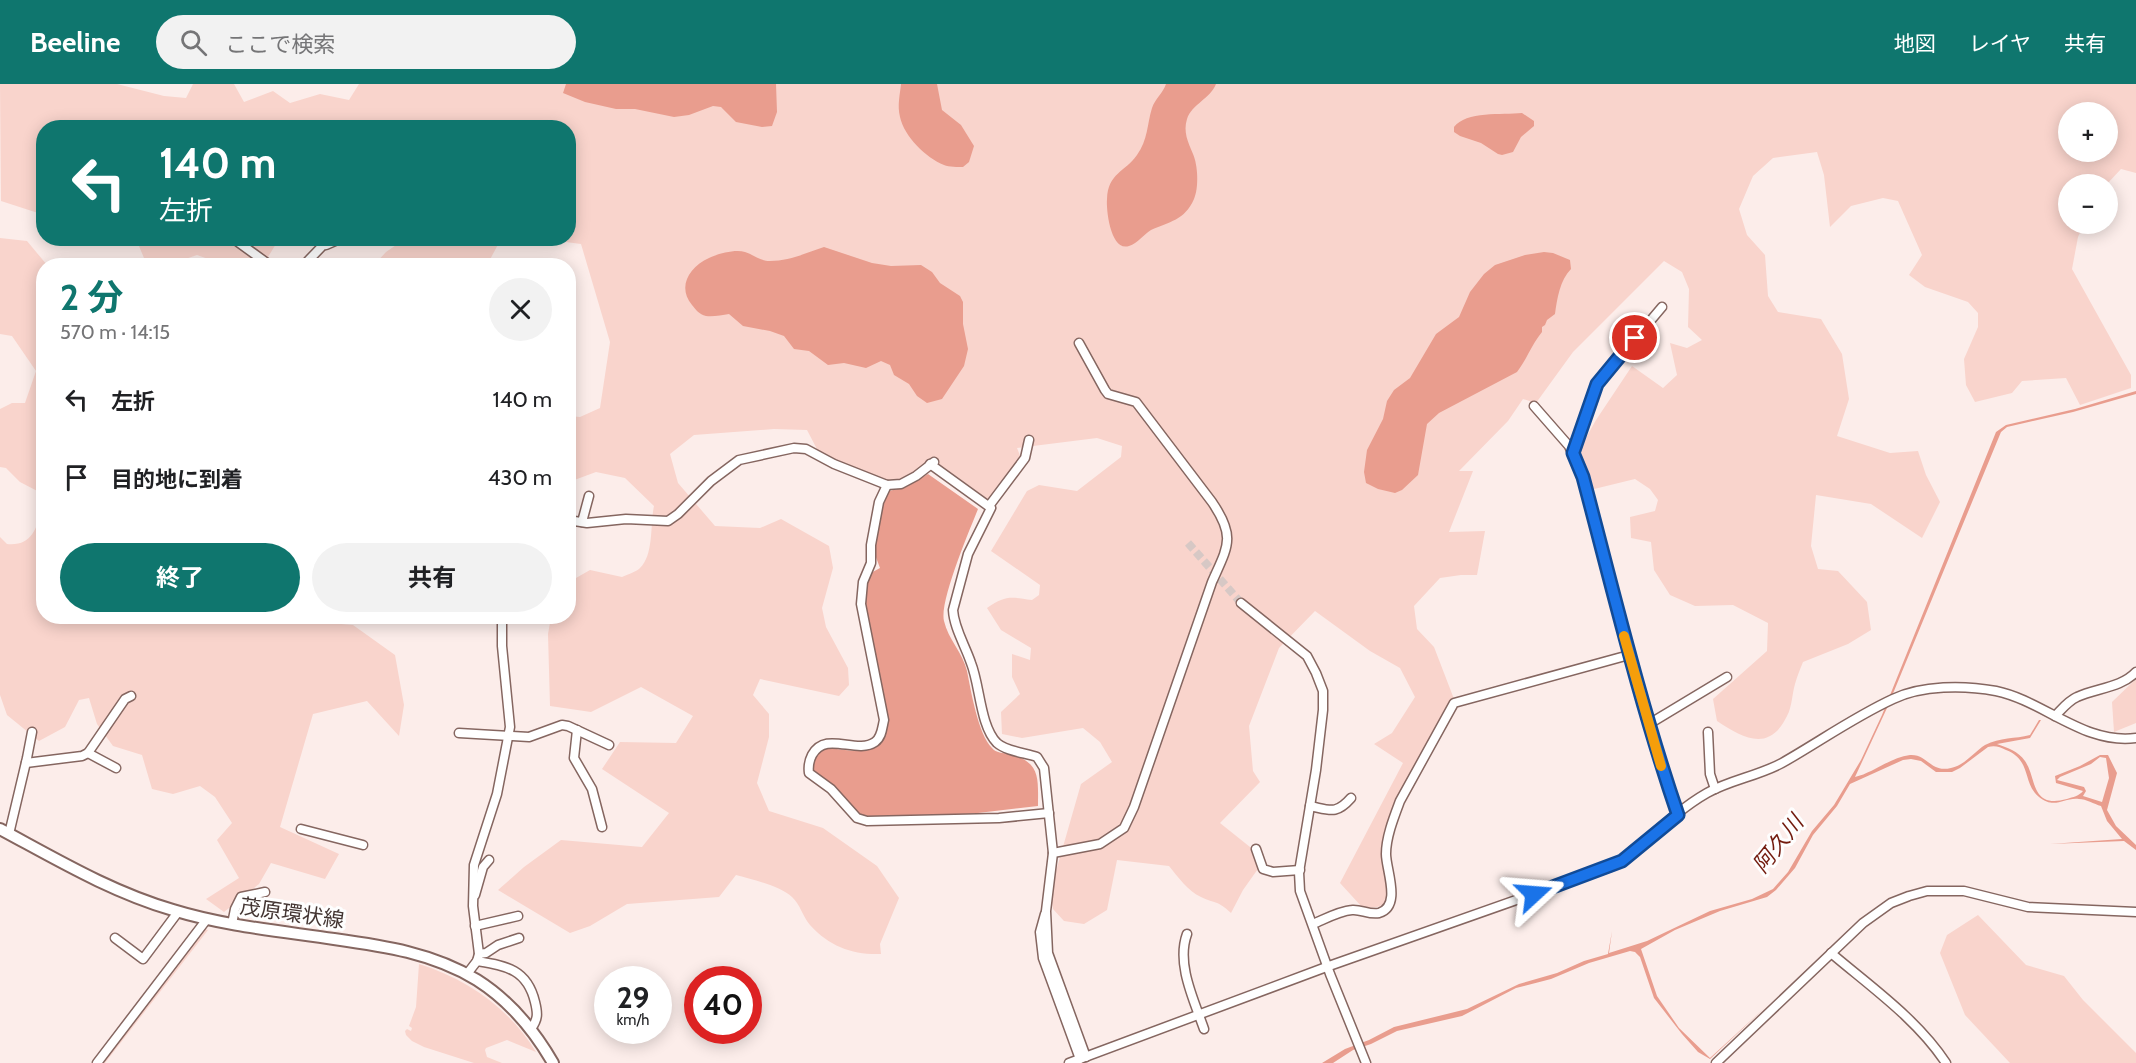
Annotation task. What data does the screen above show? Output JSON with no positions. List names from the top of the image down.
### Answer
{
  "streets": {
    "main road": ["茂原環状線"]
  },
  "water": ["阿久川"],
  "page": {
    "header": "Beeline",
    "search": "ここで検索",
    "nav": ["地図", "レイヤ", "共有"],
    "map_buttons": ["+", "−"],
    "turn": ["140 m", "左折"],
    "heading": ["2 分", "570 m · 14:15"],
    "list": [
      {
        "name": "左折",
        "value": "140 m"
      },
      {
        "name": "目的地に到着",
        "value": "430 m"
      }
    ],
    "buttons": ["終了", "共有"],
    "speed": "29 km/h",
    "limit": "40"
  }
}
